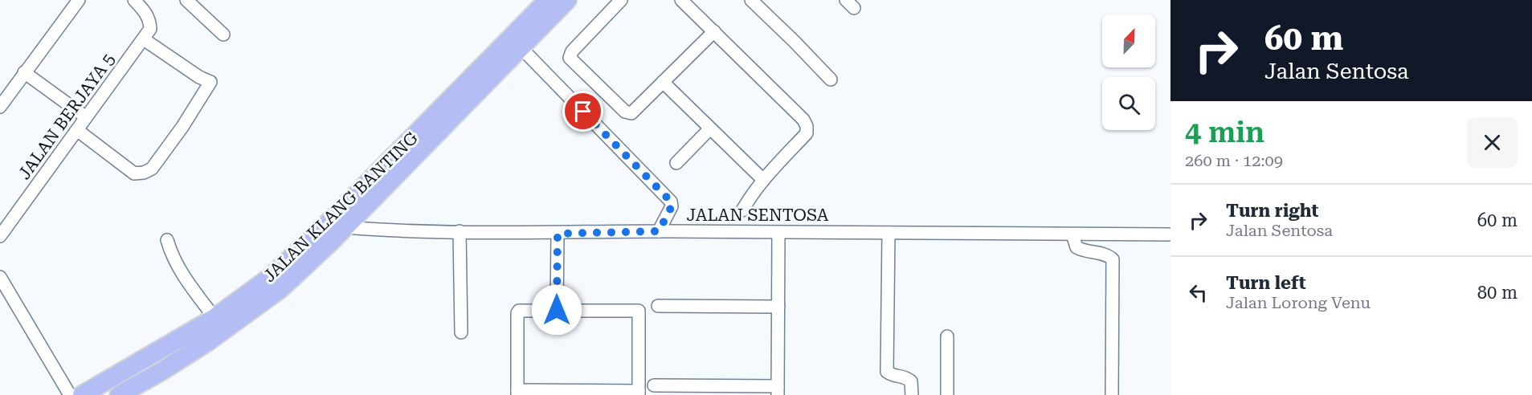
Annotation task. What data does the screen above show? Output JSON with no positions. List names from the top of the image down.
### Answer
{
  "streets": {
    "highway": ["JALAN KLANG BANTING"],
    "street": ["JALAN BERJAYA 5", "JALAN SENTOSA"]
  },
  "crossings": [
    ["JALAN KLANG BANTING", "JALAN SENTOSA"]
  ],
  "north": "top right",
  "page": {
    "turn": ["60 m", "Jalan Sentosa"],
    "heading": ["4 min", "260 m · 12:09"],
    "list": [
      {
        "name": "Turn right",
        "note": "Jalan Sentosa",
        "value": "60 m"
      },
      {
        "name": "Turn left",
        "note": "Jalan Lorong Venu",
        "value": "80 m"
      }
    ]
  }
}
